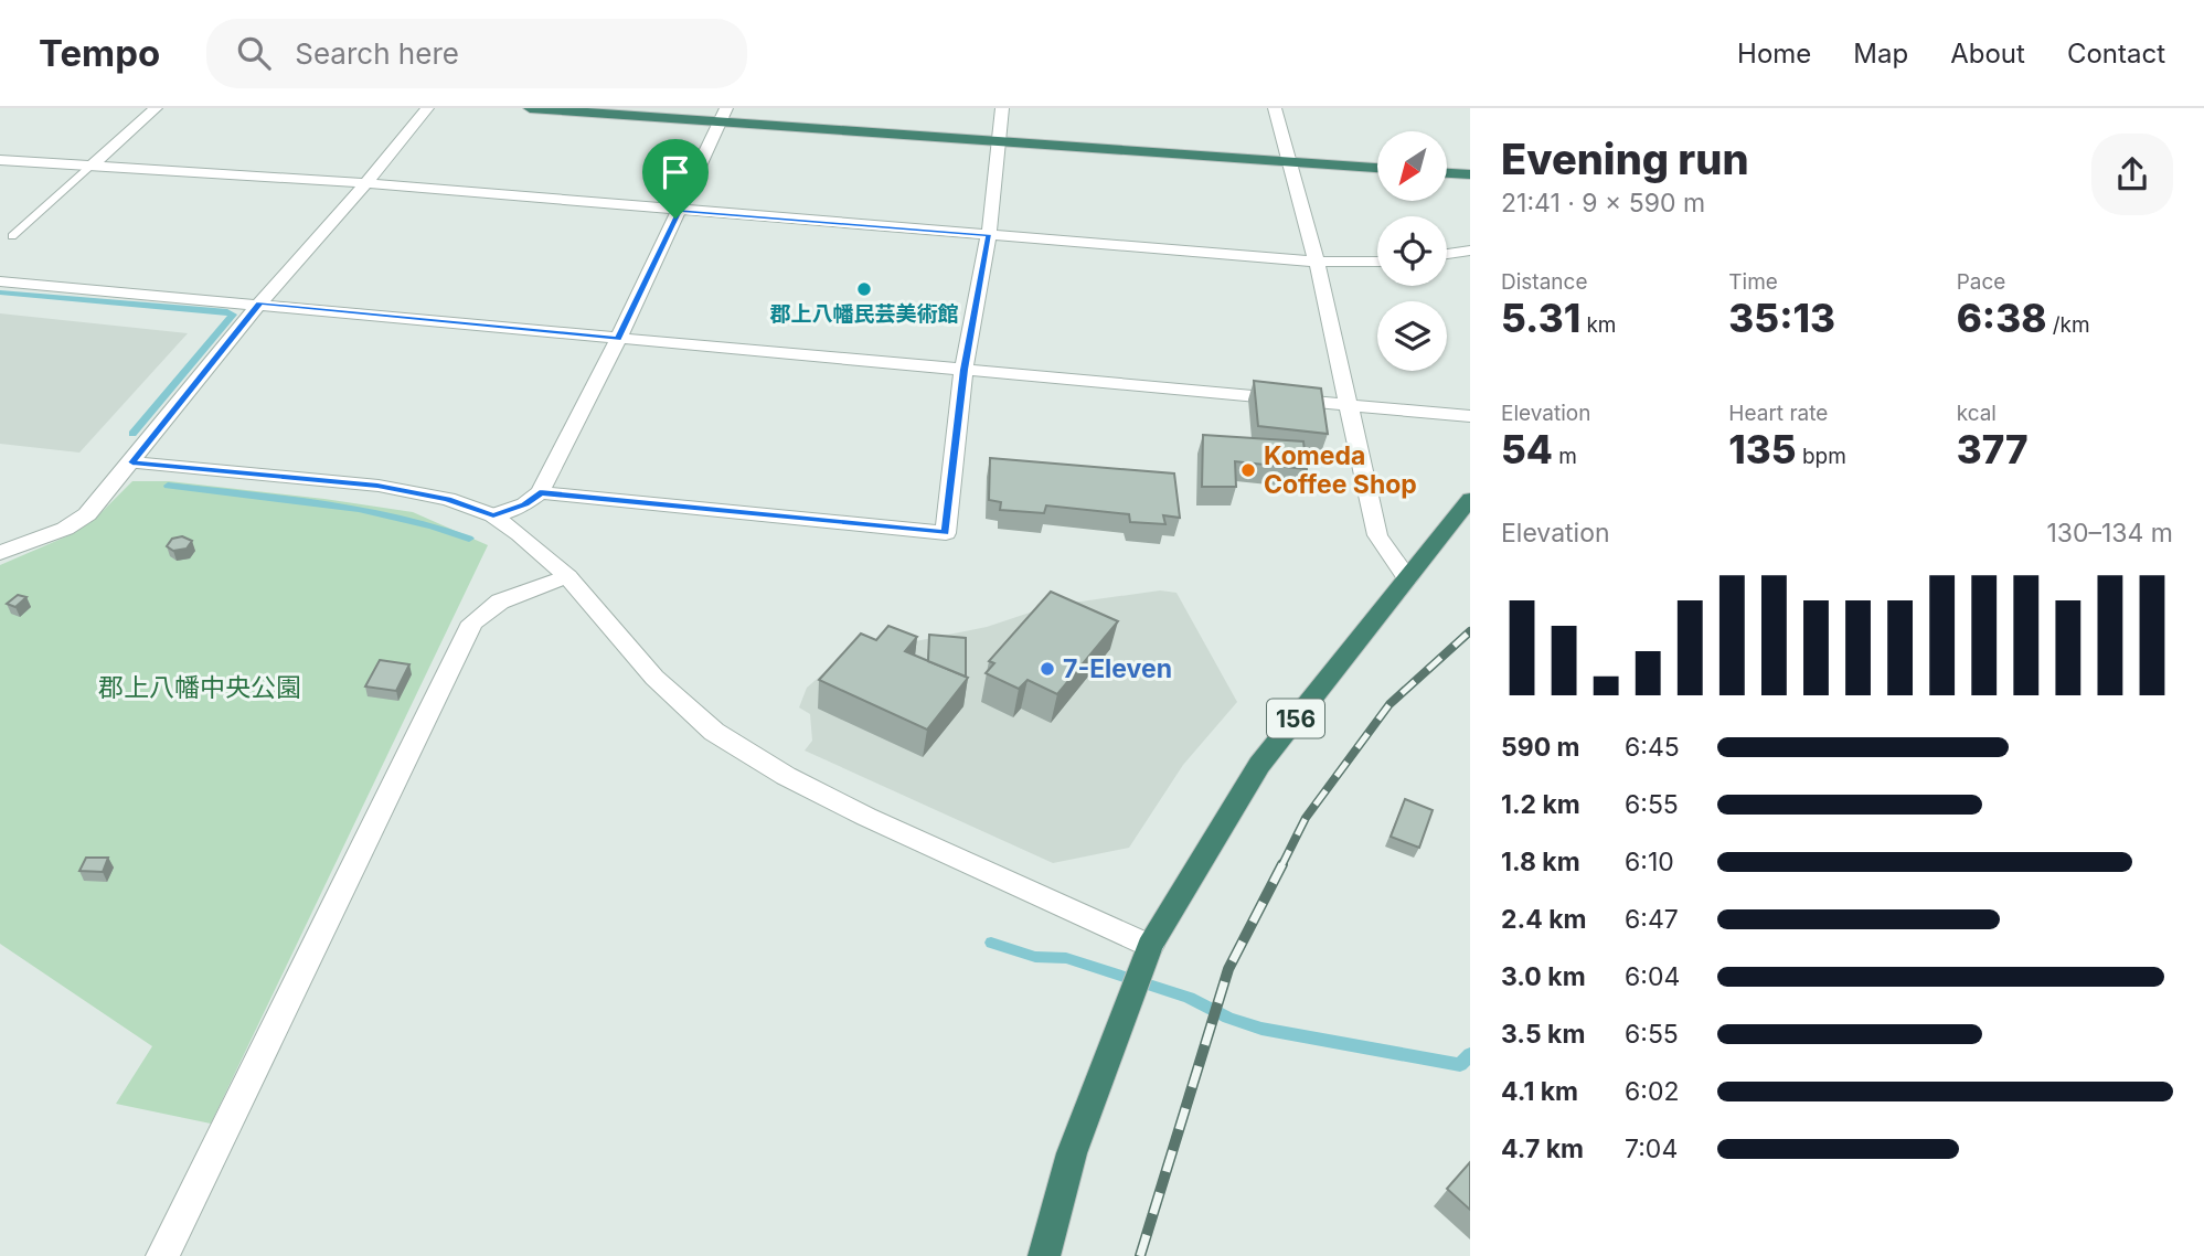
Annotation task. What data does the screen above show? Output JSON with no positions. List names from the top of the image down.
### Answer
{
  "streets": {
    "highway": ["156"]
  },
  "parks": ["郡上八幡中央公園"],
  "places": ["郡上八幡民芸美術館", "Komeda Coffee Shop", "7-Eleven"],
  "north": "bottom left",
  "page": {
    "header": "Tempo",
    "search": "Search here",
    "nav": [
      "Home",
      "Map",
      "About",
      "Contact"
    ],
    "heading": ["Evening run", "21:41 · 9 × 590 m"],
    "stats": [
      ["Distance", "5.31 km"],
      ["Time", "35:13"],
      ["Pace", "6:38 /km"],
      ["Elevation", "54 m"],
      ["Heart rate", "135 bpm"],
      ["kcal", "377"]
    ],
    "chart": ["Elevation", "130–134 m"],
    "list": [
      {
        "name": "590 m",
        "note": "6:45"
      },
      {
        "name": "1.2 km",
        "note": "6:55"
      },
      {
        "name": "1.8 km",
        "note": "6:10"
      },
      {
        "name": "2.4 km",
        "note": "6:47"
      },
      {
        "name": "3.0 km",
        "note": "6:04"
      },
      {
        "name": "3.5 km",
        "note": "6:55"
      },
      {
        "name": "4.1 km",
        "note": "6:02"
      },
      {
        "name": "4.7 km",
        "note": "7:04"
      }
    ]
  }
}
